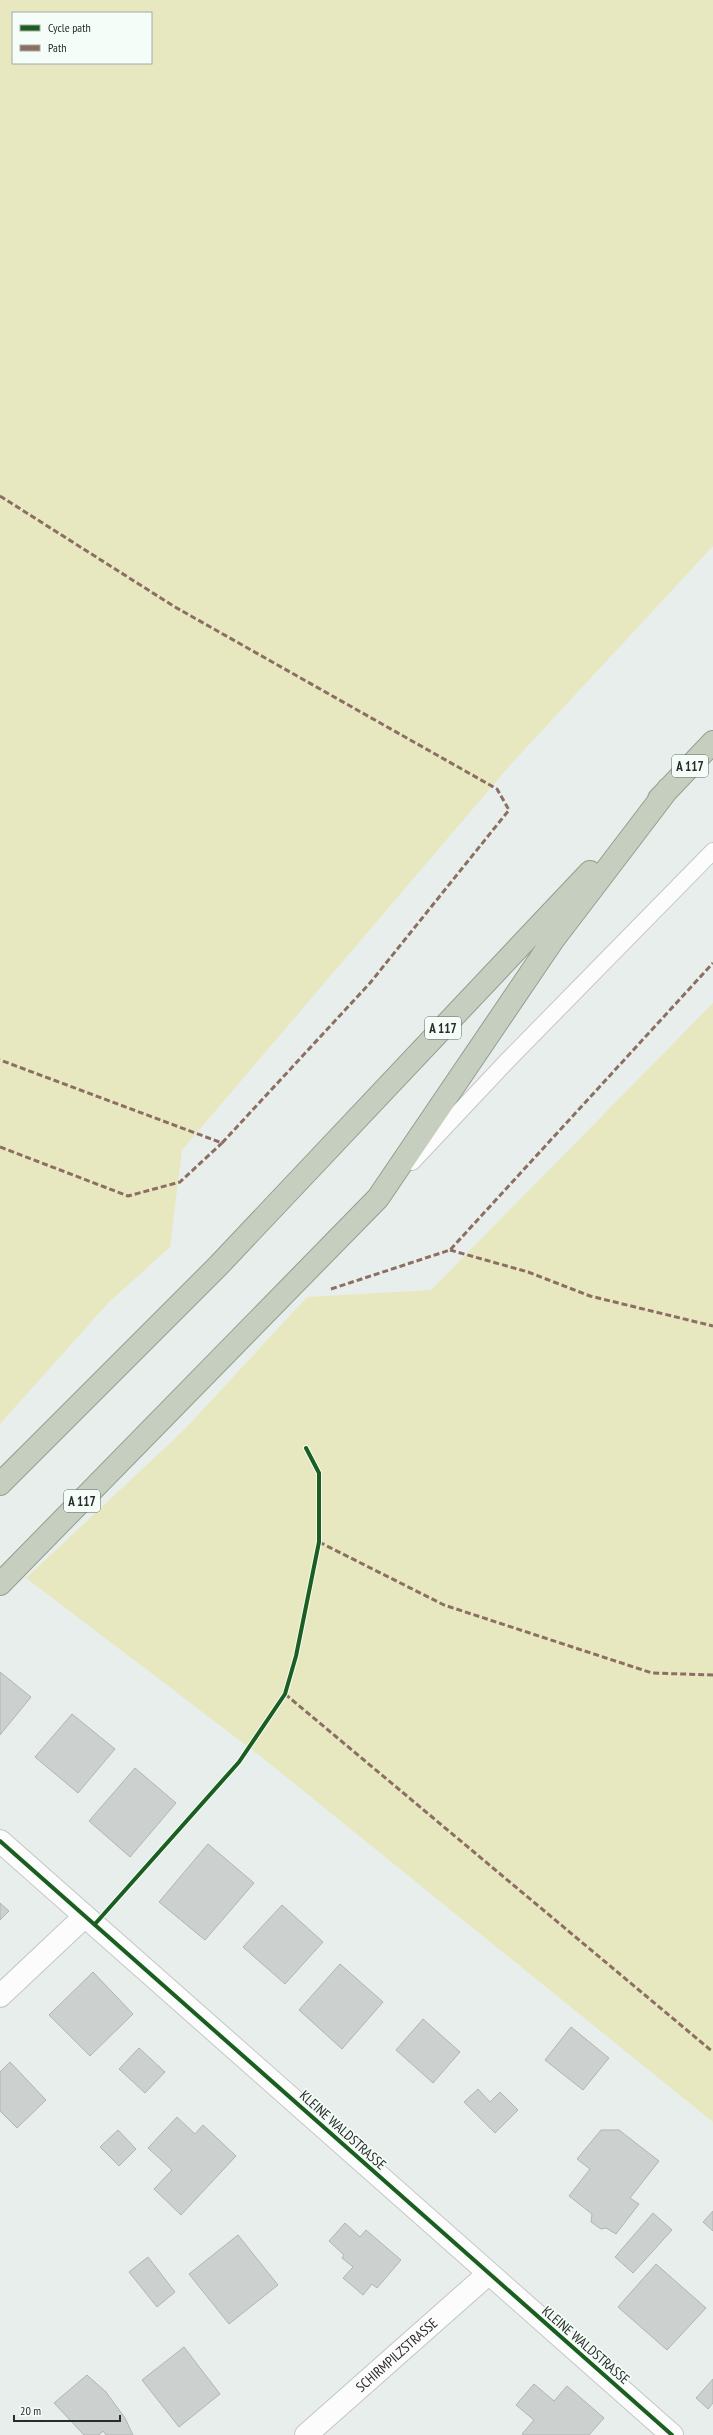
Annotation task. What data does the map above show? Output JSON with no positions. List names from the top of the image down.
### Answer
{
  "streets": {
    "highway": ["A 117"],
    "street": ["KLEINE WALDSTRASSE", "SCHIRMPILZSTRASSE"]
  },
  "crossings": [
    ["KLEINE WALDSTRASSE", "SCHIRMPILZSTRASSE"]
  ],
  "legend": ["Cycle path", "Path"],
  "scale_bar": "20 m"
}
